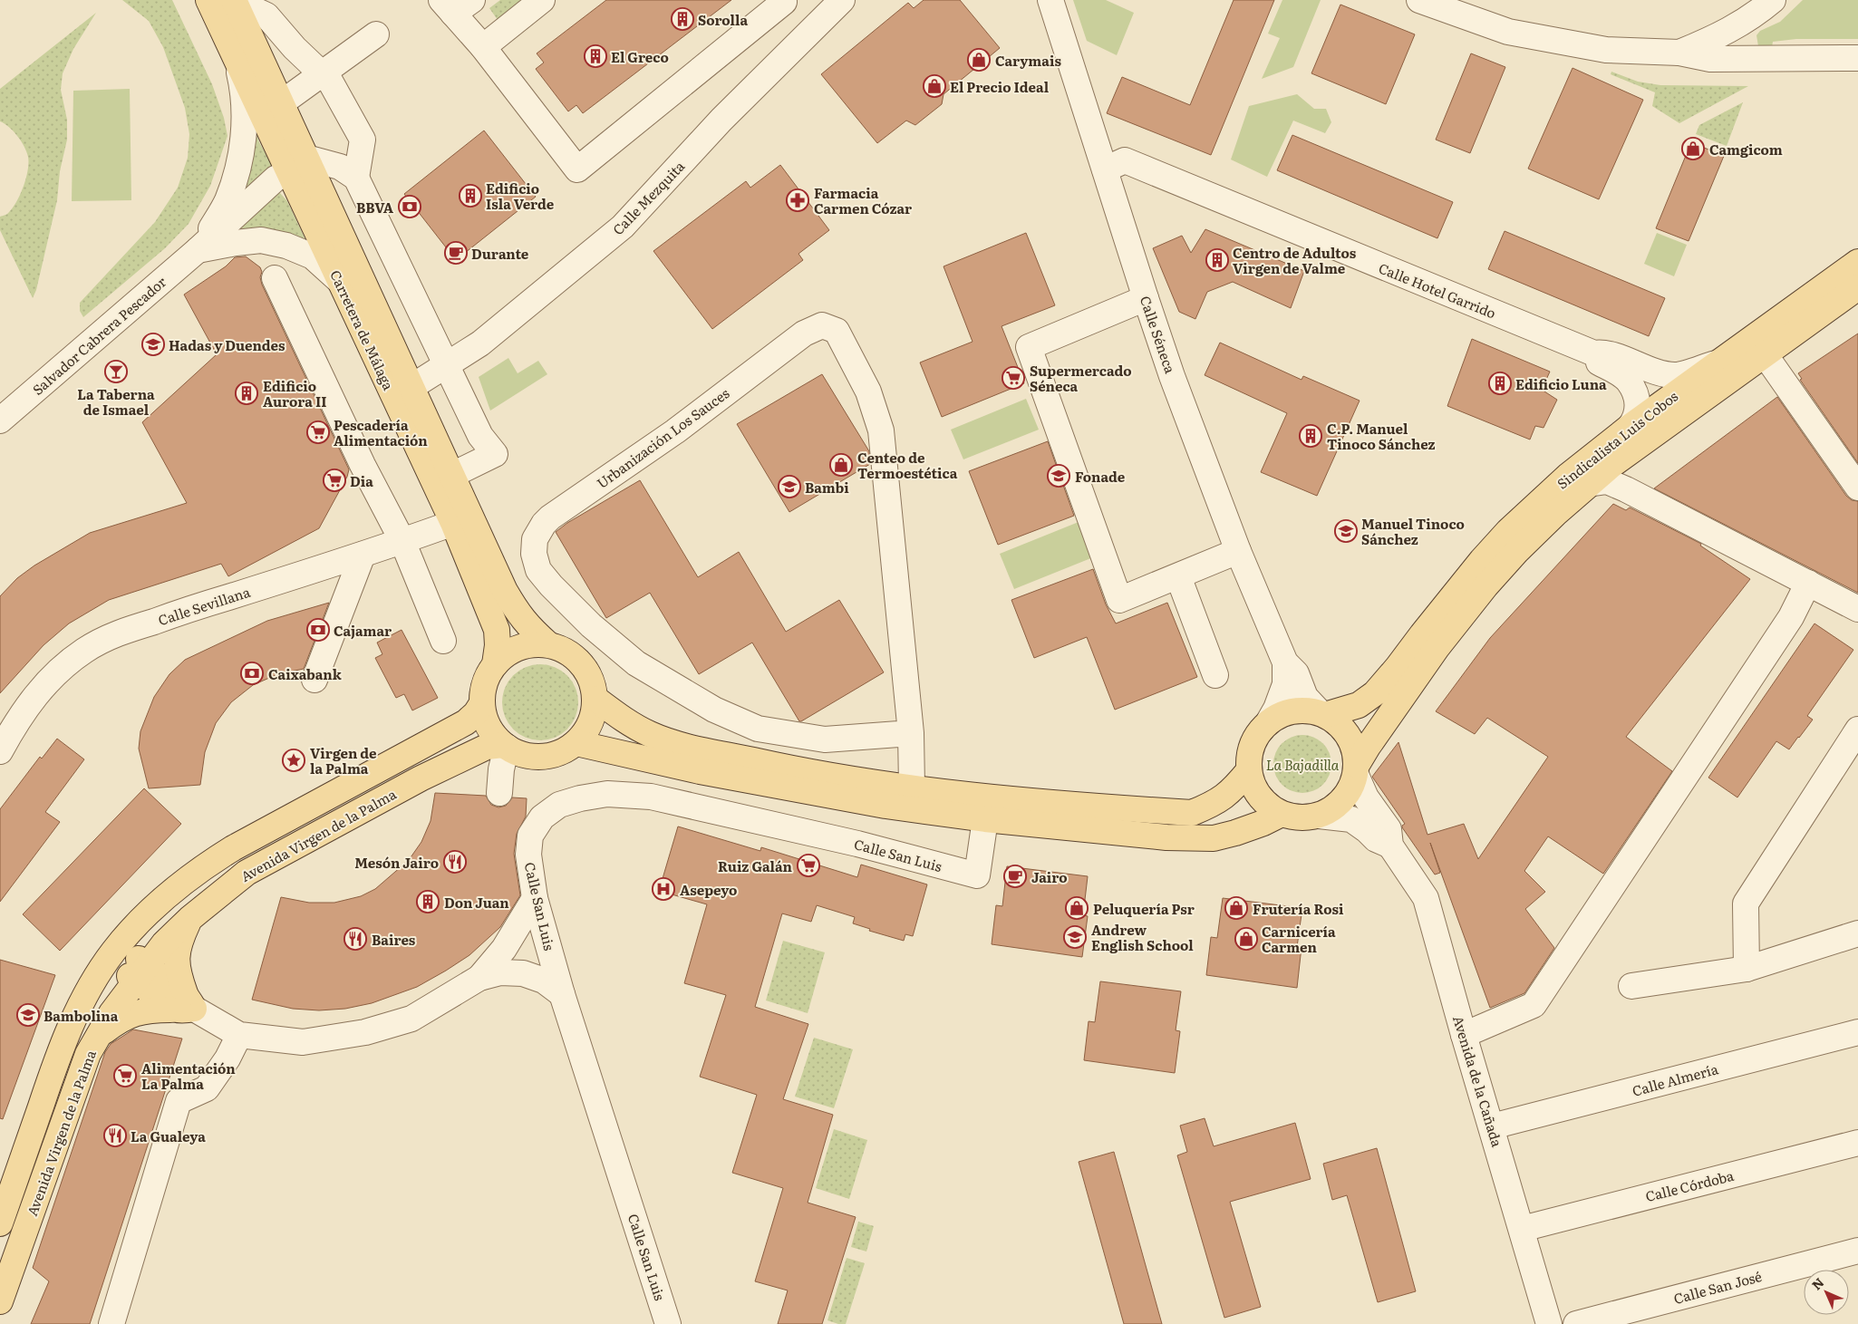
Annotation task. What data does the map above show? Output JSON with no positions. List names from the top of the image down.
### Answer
{
  "streets": {
    "main road": ["Carretera de Málaga", "Sindicalista Luis Cobos", "Avenida Virgen de la Palma"],
    "street": [
      "Calle Mezquita",
      "Calle Hotel Garrido",
      "Calle Séneca",
      "Salvador Cabrera Pescador",
      "Urbanización Los Sauces",
      "Calle Sevillana",
      "Calle San Luis",
      "Calle Almería",
      "Avenida de la Cañada",
      "Calle Córdoba",
      "Calle San José"
    ]
  },
  "crossings": [
    ["Calle Mezquita", "Carretera de Málaga"],
    ["Calle Hotel Garrido", "Calle Séneca"],
    ["Calle Hotel Garrido", "Sindicalista Luis Cobos"],
    ["Carretera de Málaga", "Salvador Cabrera Pescador"],
    ["Carretera de Málaga", "Calle Sevillana"],
    ["Carretera de Málaga", "Avenida Virgen de la Palma"],
    ["Calle Séneca", "Sindicalista Luis Cobos"],
    ["Calle Séneca", "Avenida de la Cañada"],
    ["Sindicalista Luis Cobos", "Avenida de la Cañada"],
    ["Calle Almería", "Avenida de la Cañada"],
    ["Avenida de la Cañada", "Calle Córdoba"]
  ],
  "parks": ["La Bajadilla"],
  "places": {
    "building": [
      "Sorolla",
      "El Greco",
      "Edificio Isla Verde",
      "Centro de Adultos Virgen de Valme",
      "Edificio Luna",
      "Edificio Aurora II",
      "C.P. Manuel Tinoco Sánchez",
      "Don Juan"
    ],
    "shop": [
      "Carymais",
      "El Precio Ideal",
      "Camgicom",
      "Centeo de Termoestética",
      "Peluquería Psr",
      "Frutería Rosi",
      "Carnicería Carmen"
    ],
    "pharmacy": ["Farmacia Carmen Cózar"],
    "bank": ["BBVA", "Cajamar", "Caixabank"],
    "cafe": ["Durante", "Jairo"],
    "school or university": [
      "Hadas y Duendes",
      "Fonade",
      "Bambi",
      "Manuel Tinoco Sánchez",
      "Andrew English School",
      "Bambolina"
    ],
    "bar": ["La Taberna de Ismael"],
    "supermarket": [
      "Supermercado Séneca",
      "Pescadería Alimentación",
      "Dia",
      "Ruiz Galán",
      "Alimentación La Palma"
    ],
    "place": ["Virgen de la Palma"],
    "restaurant": ["Mesón Jairo", "Baires", "La Gualeya"],
    "hospital": ["Asepeyo"]
  },
  "north": "top left"
}
